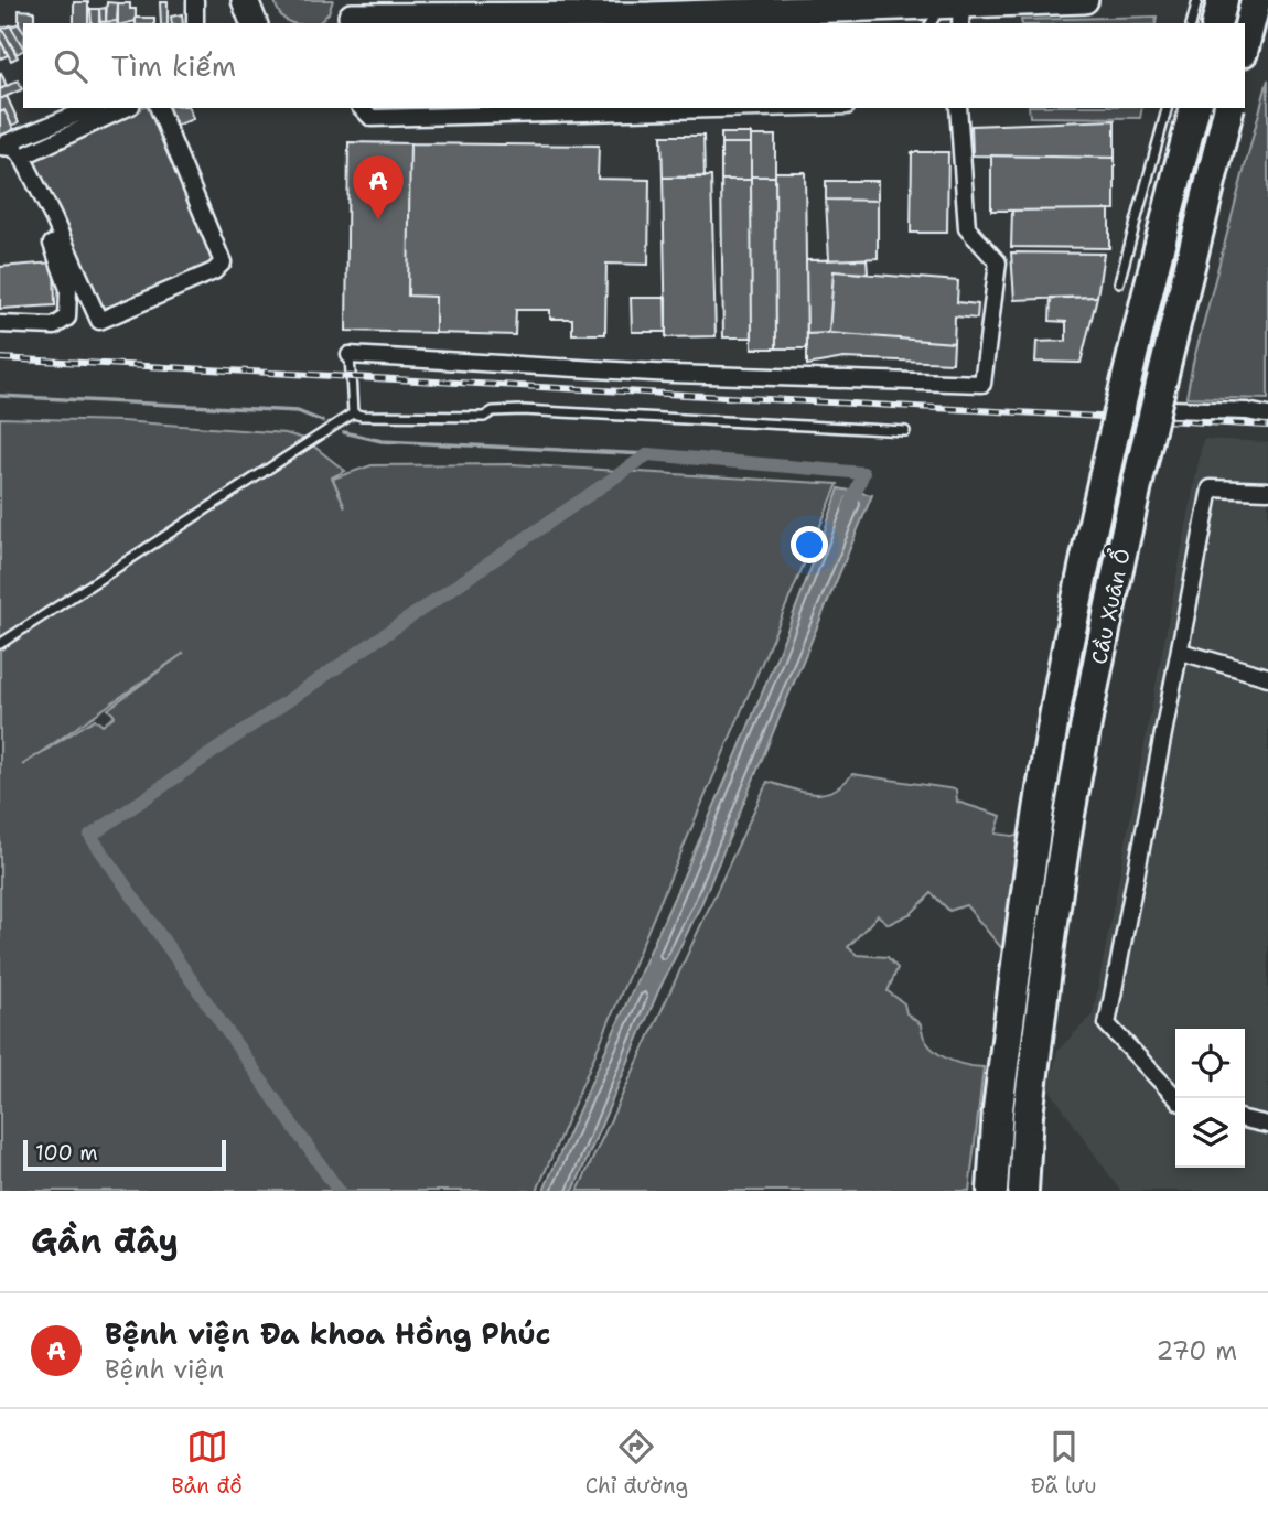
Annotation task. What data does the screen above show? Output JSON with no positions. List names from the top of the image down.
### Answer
{
  "streets": {
    "highway": ["Cầu Xuân Ổ"]
  },
  "scale_bar": "100 m",
  "page": {
    "search": "Tìm kiếm",
    "pins": "A",
    "scale": "100 m",
    "heading": "Gần đây",
    "list": [
      {
        "mark": "A",
        "name": "Bệnh viện Đa khoa Hồng Phúc",
        "note": "Bệnh viện",
        "value": "270 m"
      }
    ],
    "nav": ["Bản đồ", "Chỉ đường", "Đã lưu"]
  }
}
